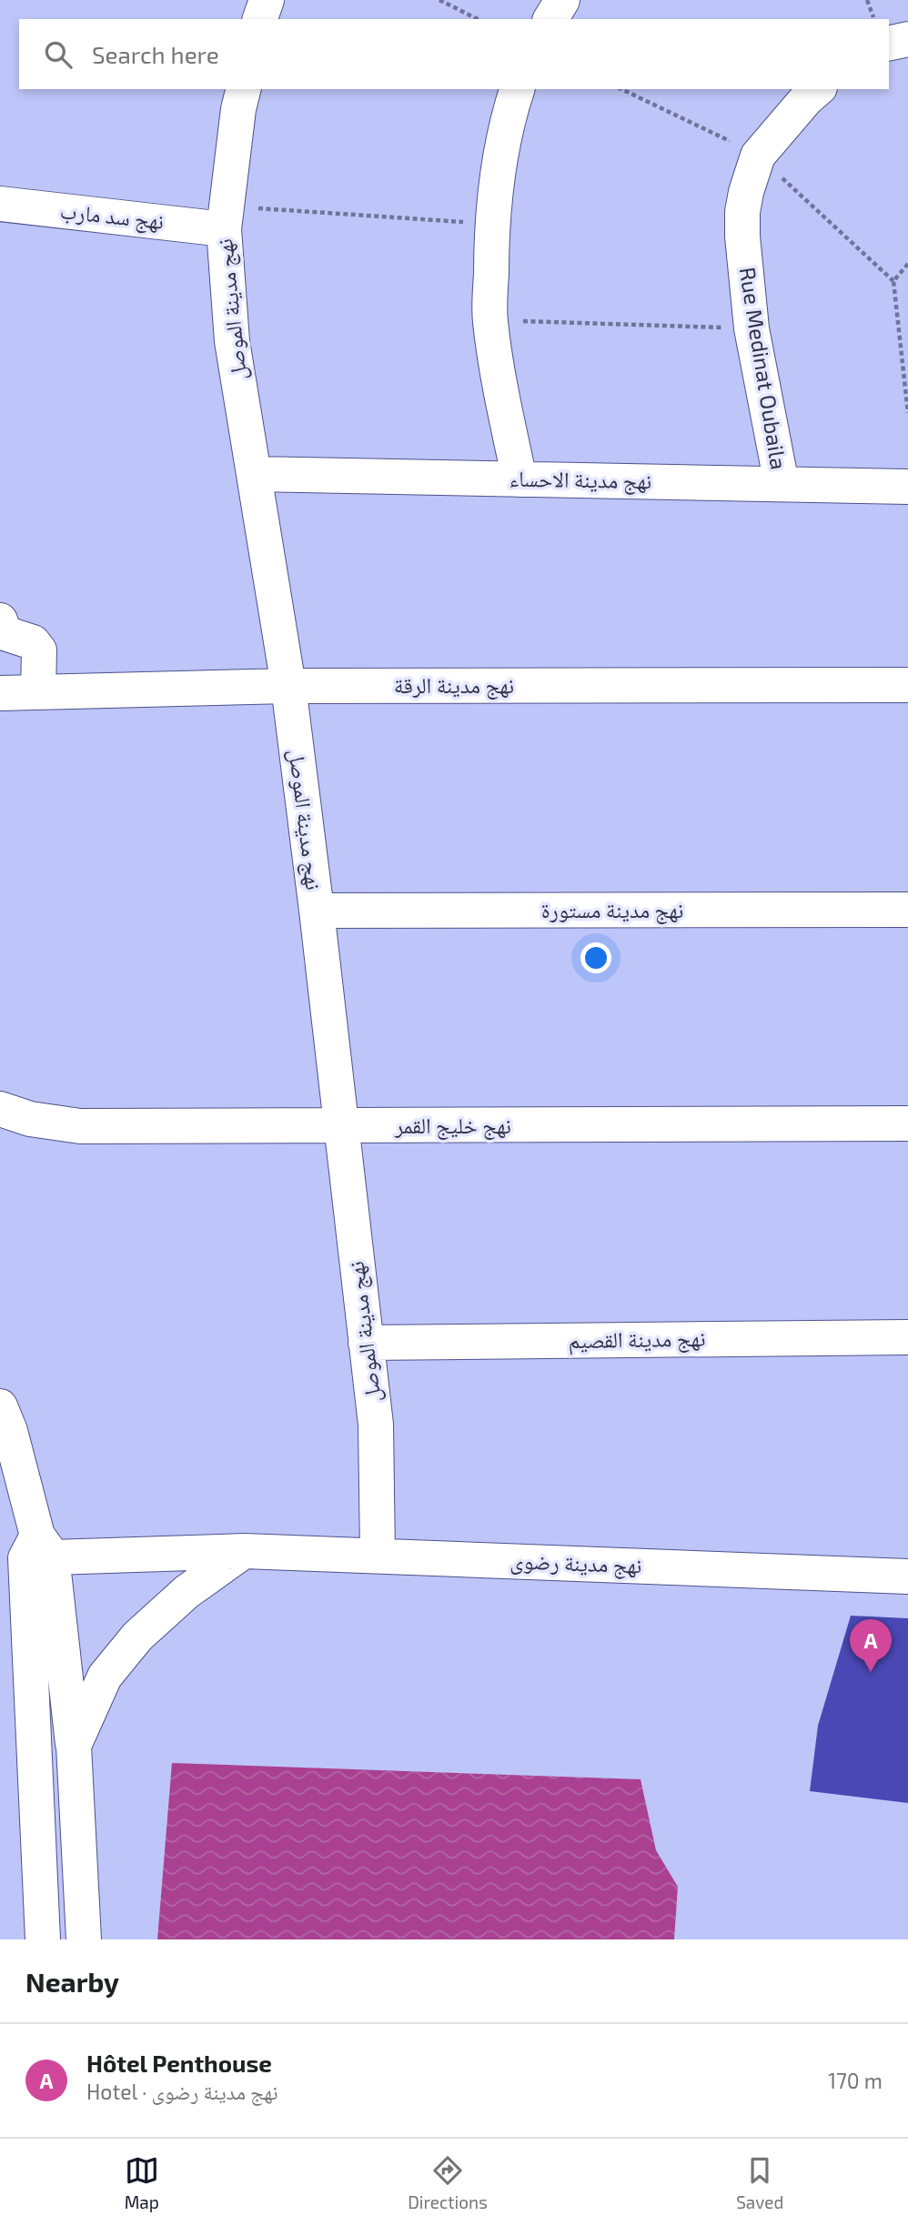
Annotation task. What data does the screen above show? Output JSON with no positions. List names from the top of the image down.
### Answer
{
  "streets": {
    "street": [
      "نهج سد مارب",
      "نهج مدينة الموصل",
      "Rue Medinat Oubaila",
      "نهج مدينة الاحساء",
      "نهج مدينة الرقة",
      "نهج مدينة مستورة",
      "نهج خليج القمر",
      "نهج مدينة القصيم",
      "نهج مدينة رضوى"
    ]
  },
  "crossings": [
    ["نهج سد مارب", "نهج مدينة الموصل"],
    ["نهج مدينة الموصل", "نهج مدينة الاحساء"],
    ["نهج مدينة الموصل", "نهج مدينة الرقة"],
    ["نهج مدينة الموصل", "نهج مدينة مستورة"],
    ["نهج مدينة الموصل", "نهج خليج القمر"],
    ["نهج مدينة الموصل", "نهج مدينة القصيم"],
    ["نهج مدينة الموصل", "نهج مدينة رضوى"],
    ["Rue Medinat Oubaila", "نهج مدينة الاحساء"]
  ],
  "page": {
    "search": "Search here",
    "pins": "A",
    "heading": "Nearby",
    "list": [
      {
        "mark": "A",
        "name": "Hôtel Penthouse",
        "note": "Hotel · نهج مدينة رضوى",
        "value": "170 m"
      }
    ],
    "nav": ["Map", "Directions", "Saved"]
  }
}
